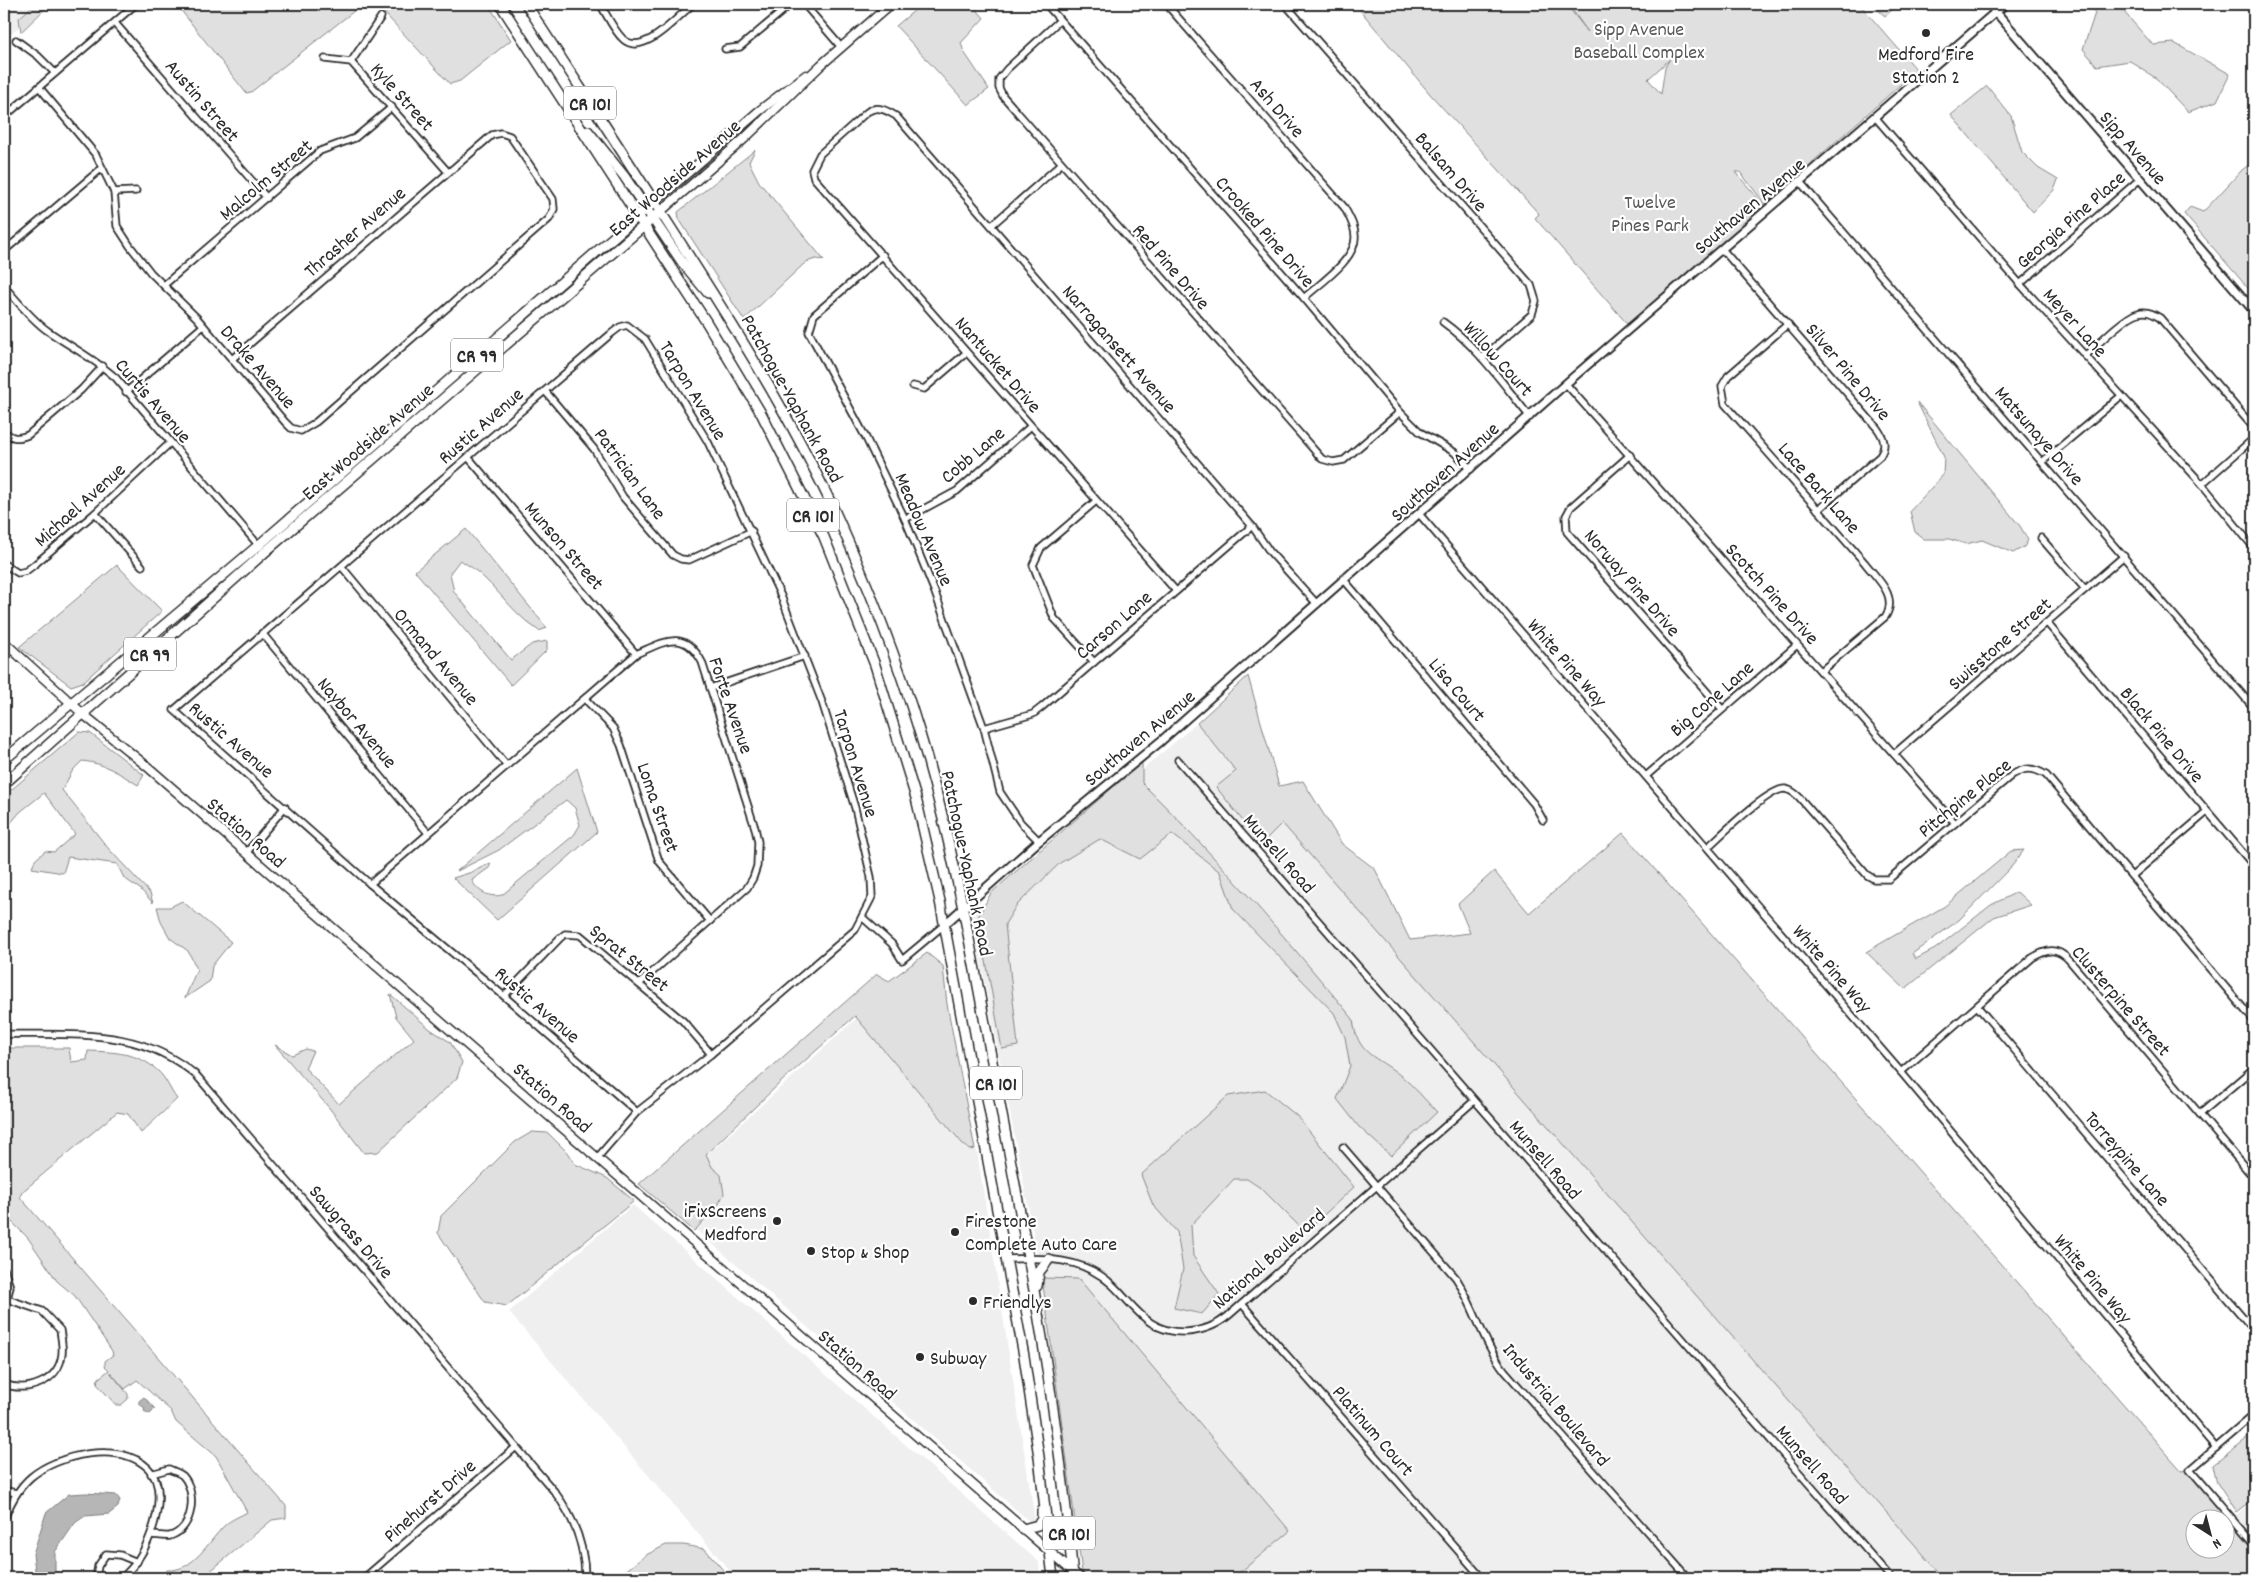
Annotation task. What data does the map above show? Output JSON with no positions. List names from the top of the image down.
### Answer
{
  "streets": {
    "main road": [
      "CR 101",
      "East Woodside Avenue",
      "CR 99",
      "Patchogue-Yaphank Road",
      "Station Road"
    ],
    "street": [
      "Kyle Street",
      "Austin Street",
      "Ash Drive",
      "Sipp Avenue",
      "Balsam Drive",
      "Malcolm Street",
      "Southaven Avenue",
      "Georgia Pine Place",
      "Thrasher Avenue",
      "Crooked Pine Drive",
      "Red Pine Drive",
      "Meyer Lane",
      "Narragansett Avenue",
      "Willow Court",
      "Nantucket Drive",
      "Drake Avenue",
      "Silver Pine Drive",
      "Tarpon Avenue",
      "Curtis Avenue",
      "Rustic Avenue",
      "Matsunaye Drive",
      "Cobb Lane",
      "Patrician Lane",
      "Lace Bark Lane",
      "Michael Avenue",
      "Meadow Avenue",
      "Munson Street",
      "Norway Pine Drive",
      "Scotch Pine Drive",
      "Carson Lane",
      "Swisstone Street",
      "Ormand Avenue",
      "White Pine Way",
      "Lisa Court",
      "Big Cone Lane",
      "Forte Avenue",
      "Naybor Avenue",
      "Black Pine Drive",
      "Pitchpine Place",
      "Loma Street",
      "Munsell Road",
      "Sprat Street",
      "Clusterpine Street",
      "Torreypine Lane",
      "Sawgrass Drive",
      "National Boulevard",
      "Industrial Boulevard",
      "Platinum Court",
      "Pinehurst Drive"
    ]
  },
  "crossings": [
    ["Kyle Street", "Malcolm Street"],
    ["Kyle Street", "Thrasher Avenue"],
    ["Austin Street", "Malcolm Street"],
    ["CR 101", "East Woodside Avenue"],
    ["CR 101", "Patchogue-Yaphank Road"],
    ["CR 101", "Station Road"],
    ["Ash Drive", "Crooked Pine Drive"],
    ["Sipp Avenue", "Southaven Avenue"],
    ["Sipp Avenue", "Georgia Pine Place"],
    ["Balsam Drive", "Willow Court"],
    ["East Woodside Avenue", "Patchogue-Yaphank Road"],
    ["East Woodside Avenue", "Curtis Avenue"],
    ["East Woodside Avenue", "Station Road"],
    ["Malcolm Street", "Drake Avenue"],
    ["Southaven Avenue", "Crooked Pine Drive"],
    ["Southaven Avenue", "Meyer Lane"],
    ["Southaven Avenue", "Narragansett Avenue"],
    ["Southaven Avenue", "Willow Court"],
    ["Southaven Avenue", "Silver Pine Drive"],
    ["Southaven Avenue", "Tarpon Avenue"],
    ["Southaven Avenue", "Patchogue-Yaphank Road"],
    ["Southaven Avenue", "Matsunaye Drive"],
    ["Southaven Avenue", "Meadow Avenue"],
    ["Southaven Avenue", "Scotch Pine Drive"],
    ["Southaven Avenue", "White Pine Way"],
    ["Southaven Avenue", "Lisa Court"],
    ["Georgia Pine Place", "Meyer Lane"],
    ["Thrasher Avenue", "Drake Avenue"],
    ["Crooked Pine Drive", "Red Pine Drive"],
    ["Narragansett Avenue", "Nantucket Drive"],
    ["Narragansett Avenue", "Carson Lane"],
    ["Nantucket Drive", "Cobb Lane"],
    ["Nantucket Drive", "Meadow Avenue"],
    ["Nantucket Drive", "Carson Lane"],
    ["Silver Pine Drive", "Lace Bark Lane"],
    ["Tarpon Avenue", "Rustic Avenue"],
    ["Tarpon Avenue", "Patrician Lane"],
    ["Tarpon Avenue", "Station Road"],
    ["Tarpon Avenue", "Sprat Street"],
    ["Patchogue-Yaphank Road", "Station Road"],
    ["Patchogue-Yaphank Road", "National Boulevard"],
    ["Curtis Avenue", "Michael Avenue"],
    ["Rustic Avenue", "Patrician Lane"],
    ["Rustic Avenue", "Munson Street"],
    ["Rustic Avenue", "Ormand Avenue"],
    ["Rustic Avenue", "Forte Avenue"],
    ["Rustic Avenue", "Naybor Avenue"],
    ["Rustic Avenue", "Sprat Street"],
    ["Matsunaye Drive", "Swisstone Street"],
    ["Cobb Lane", "Meadow Avenue"],
    ["Lace Bark Lane", "Scotch Pine Drive"],
    ["Meadow Avenue", "Carson Lane"],
    ["Munson Street", "Forte Avenue"],
    ["Norway Pine Drive", "Scotch Pine Drive"],
    ["Norway Pine Drive", "Big Cone Lane"],
    ["Scotch Pine Drive", "Swisstone Street"],
    ["Scotch Pine Drive", "Big Cone Lane"],
    ["Scotch Pine Drive", "Pitchpine Place"],
    ["Swisstone Street", "Black Pine Drive"],
    ["Ormand Avenue", "Forte Avenue"],
    ["White Pine Way", "Big Cone Lane"],
    ["White Pine Way", "Pitchpine Place"],
    ["White Pine Way", "Clusterpine Street"],
    ["Forte Avenue", "Naybor Avenue"],
    ["Forte Avenue", "Loma Street"],
    ["Forte Avenue", "Sprat Street"],
    ["Munsell Road", "National Boulevard"],
    ["Clusterpine Street", "Torreypine Lane"],
    ["Sawgrass Drive", "Pinehurst Drive"],
    ["National Boulevard", "Industrial Boulevard"],
    ["National Boulevard", "Platinum Court"]
  ],
  "parks": ["Sipp Avenue Baseball Complex", "Twelve Pines Park"],
  "places": [
    "Medford Fire Station 2",
    "iFixScreens Medford",
    "Firestone Complete Auto Care",
    "Stop & Shop",
    "Friendlys",
    "Subway"
  ],
  "north": "bottom right"
}
